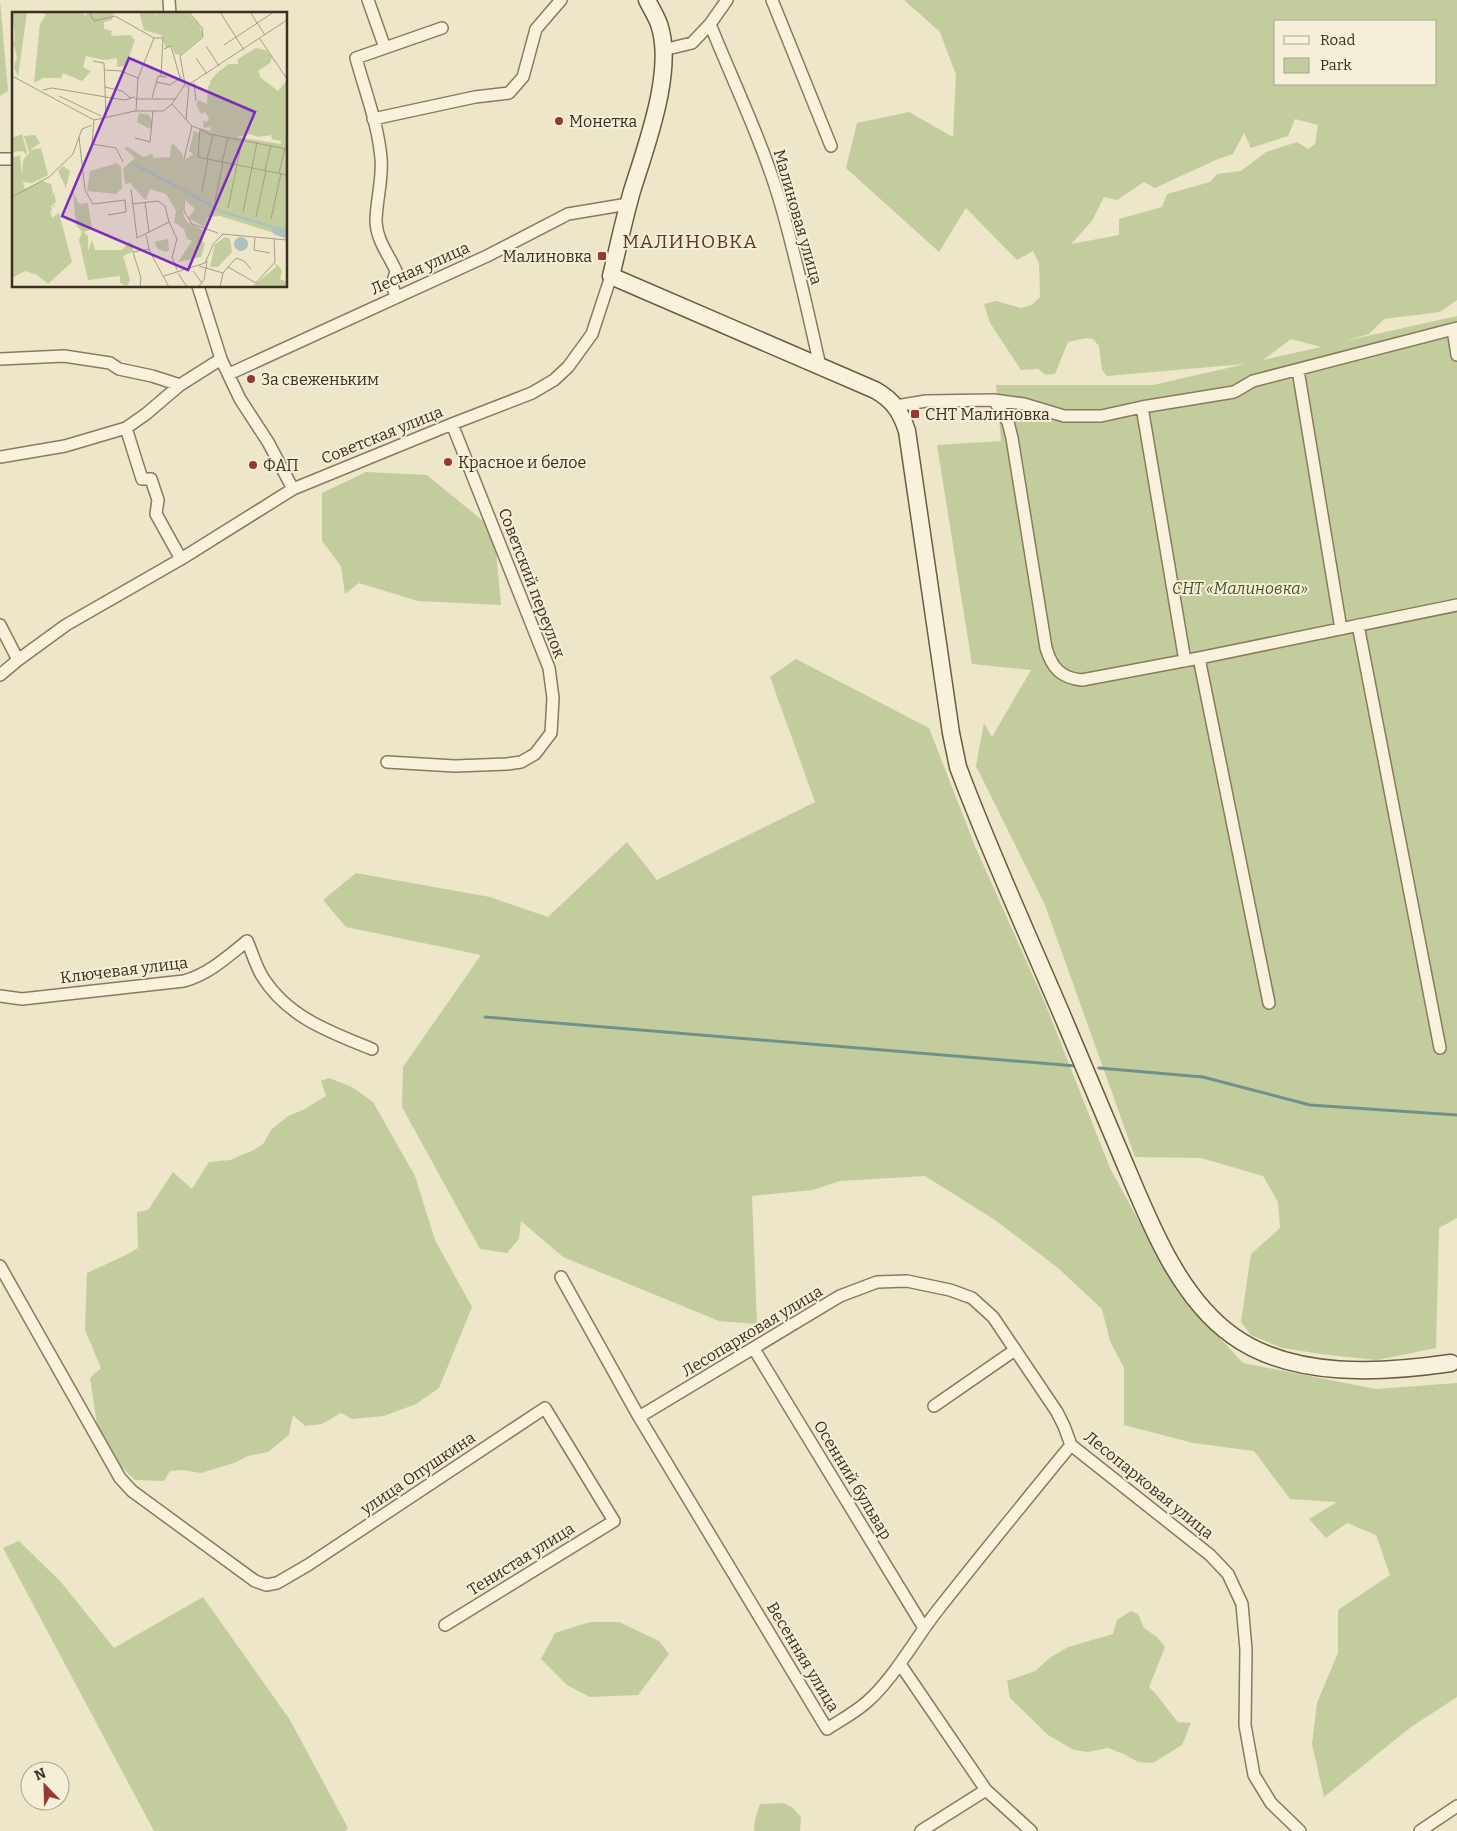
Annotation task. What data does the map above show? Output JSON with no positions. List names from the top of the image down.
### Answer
{
  "streets": {
    "street": [
      "Малиновая улица",
      "Лесная улица",
      "Советская улица",
      "Советский переулок",
      "Ключевая улица",
      "Лесопарковая улица",
      "улица Опушкина",
      "Осенний бульвар",
      "Тенистая улица",
      "Весенняя улица"
    ]
  },
  "crossings": [
    ["Советская улица", "Советский переулок"],
    ["Лесопарковая улица", "Осенний бульвар"],
    ["Лесопарковая улица", "Весенняя улица"],
    ["улица Опушкина", "Тенистая улица"],
    ["Осенний бульвар", "Весенняя улица"]
  ],
  "districts": ["МАЛИНОВКА"],
  "parks": ["СНТ «Малиновка»"],
  "places": {
    "other": [
      "Монетка",
      "За свеженьким",
      "Красное и белое",
      "ФАП"
    ],
    "transit": ["Малиновка", "СНТ Малиновка"]
  },
  "legend": ["Road", "Park"],
  "north": "top left"
}
